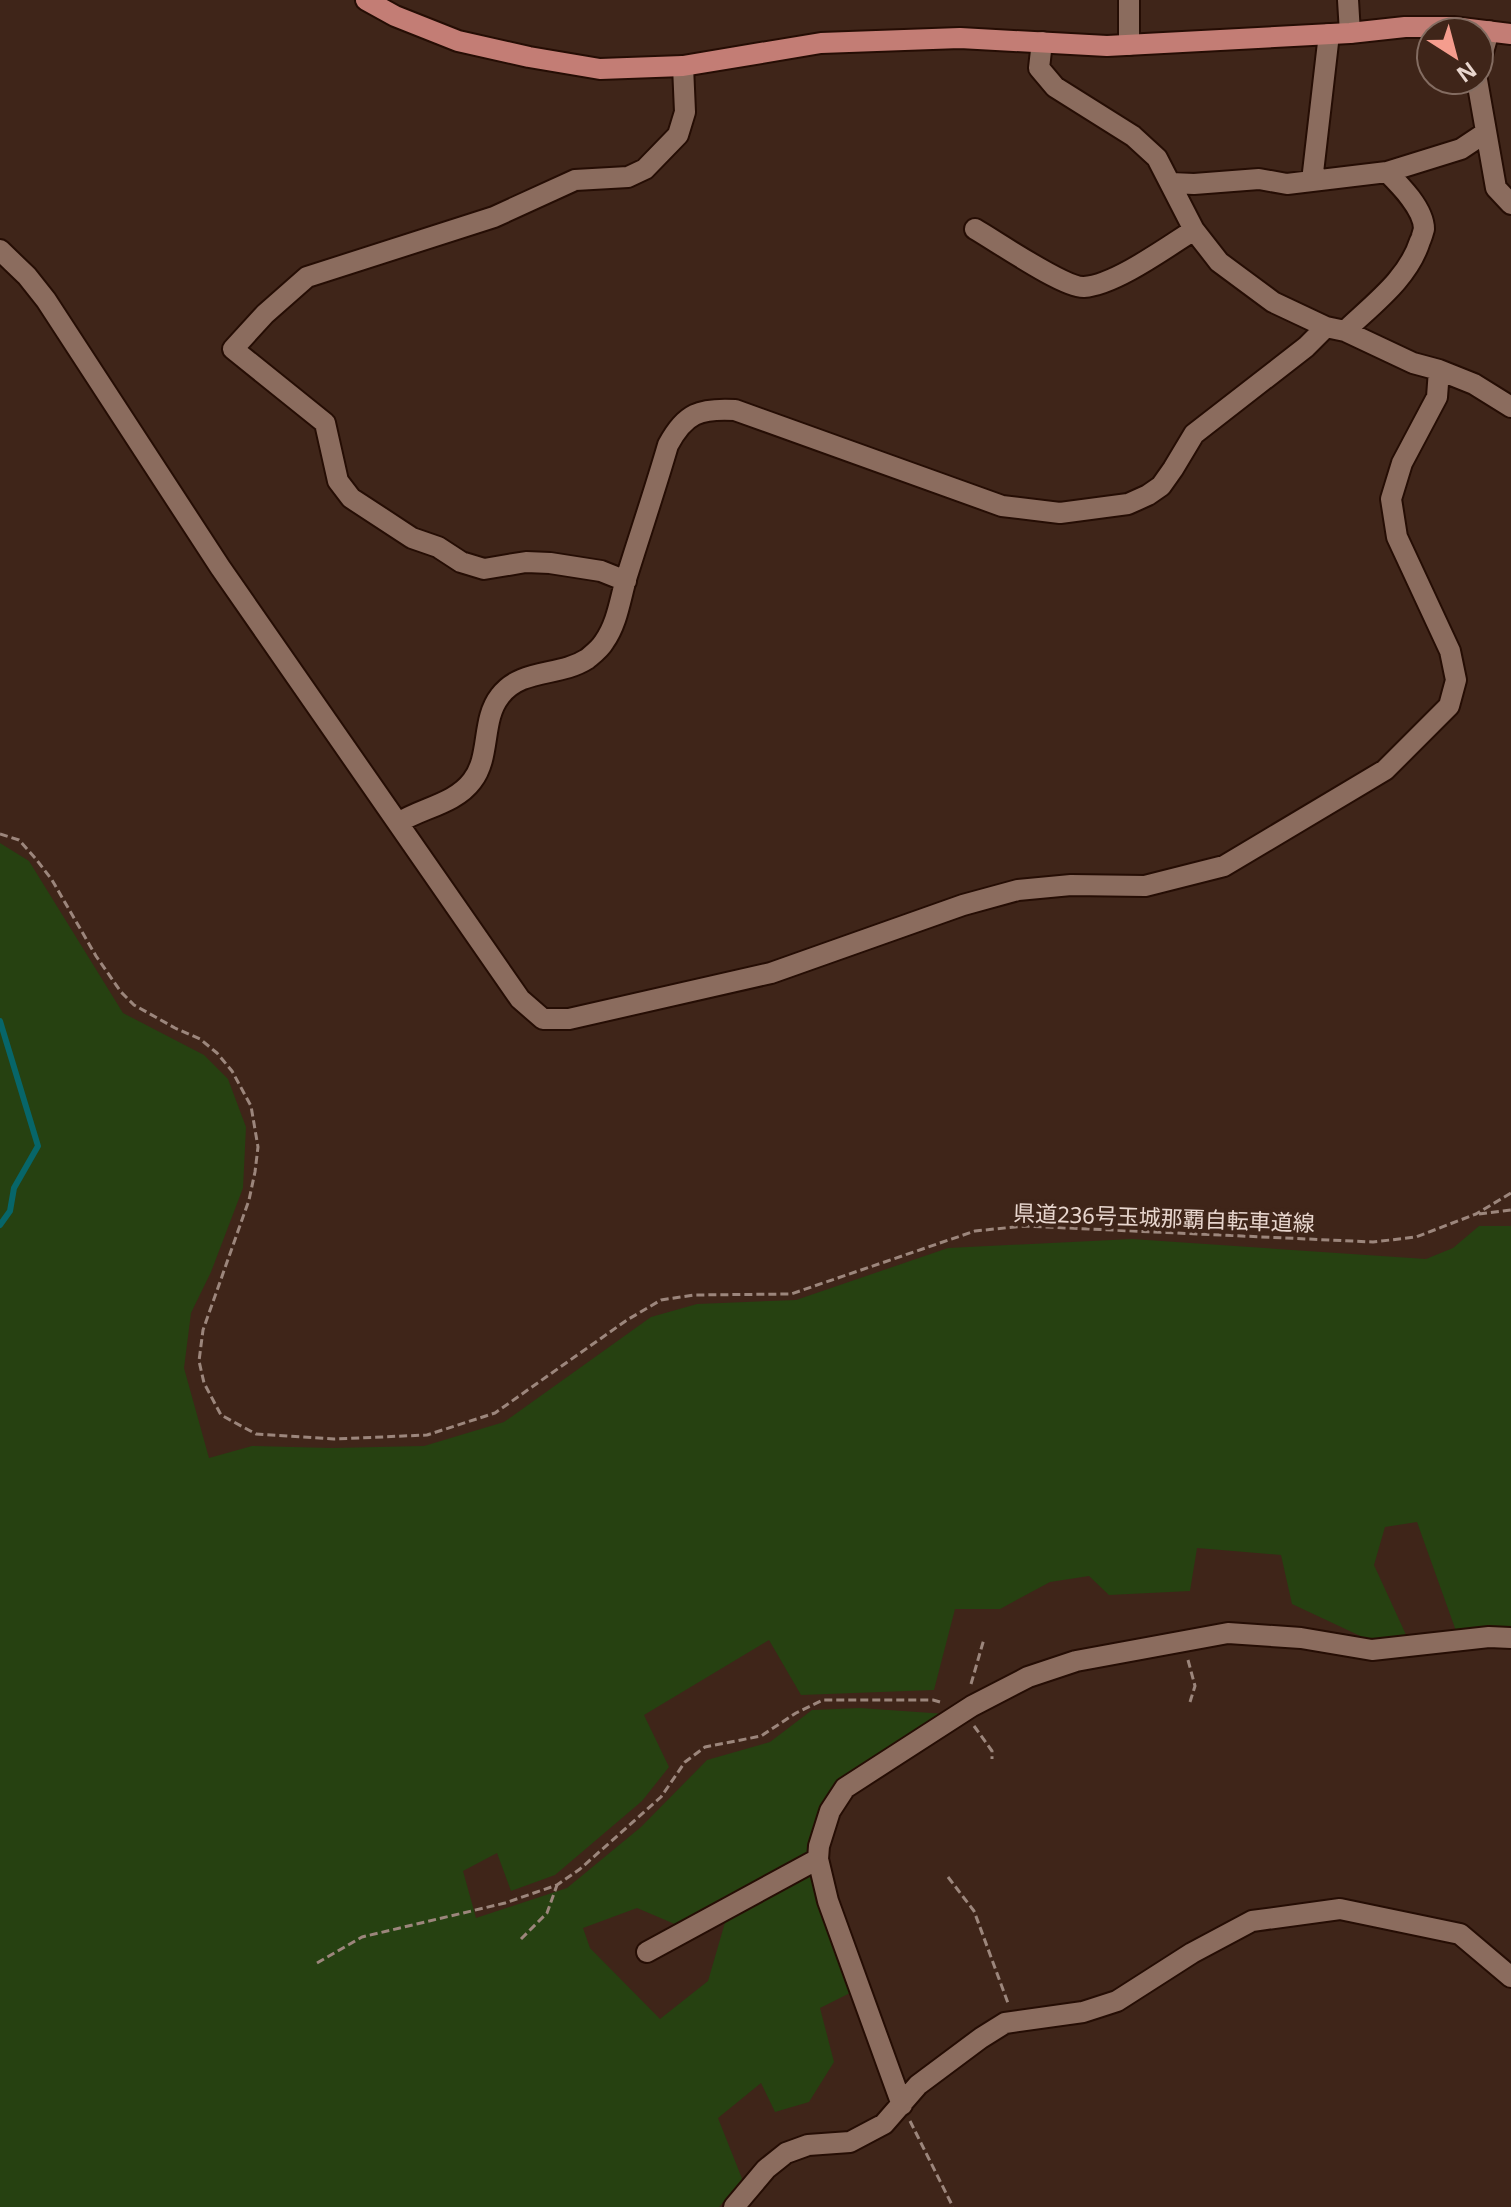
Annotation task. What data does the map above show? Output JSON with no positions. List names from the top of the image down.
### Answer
{
  "streets": {
    "path": ["県道236号玉城那覇自転車道線"]
  },
  "north": "bottom right"
}
